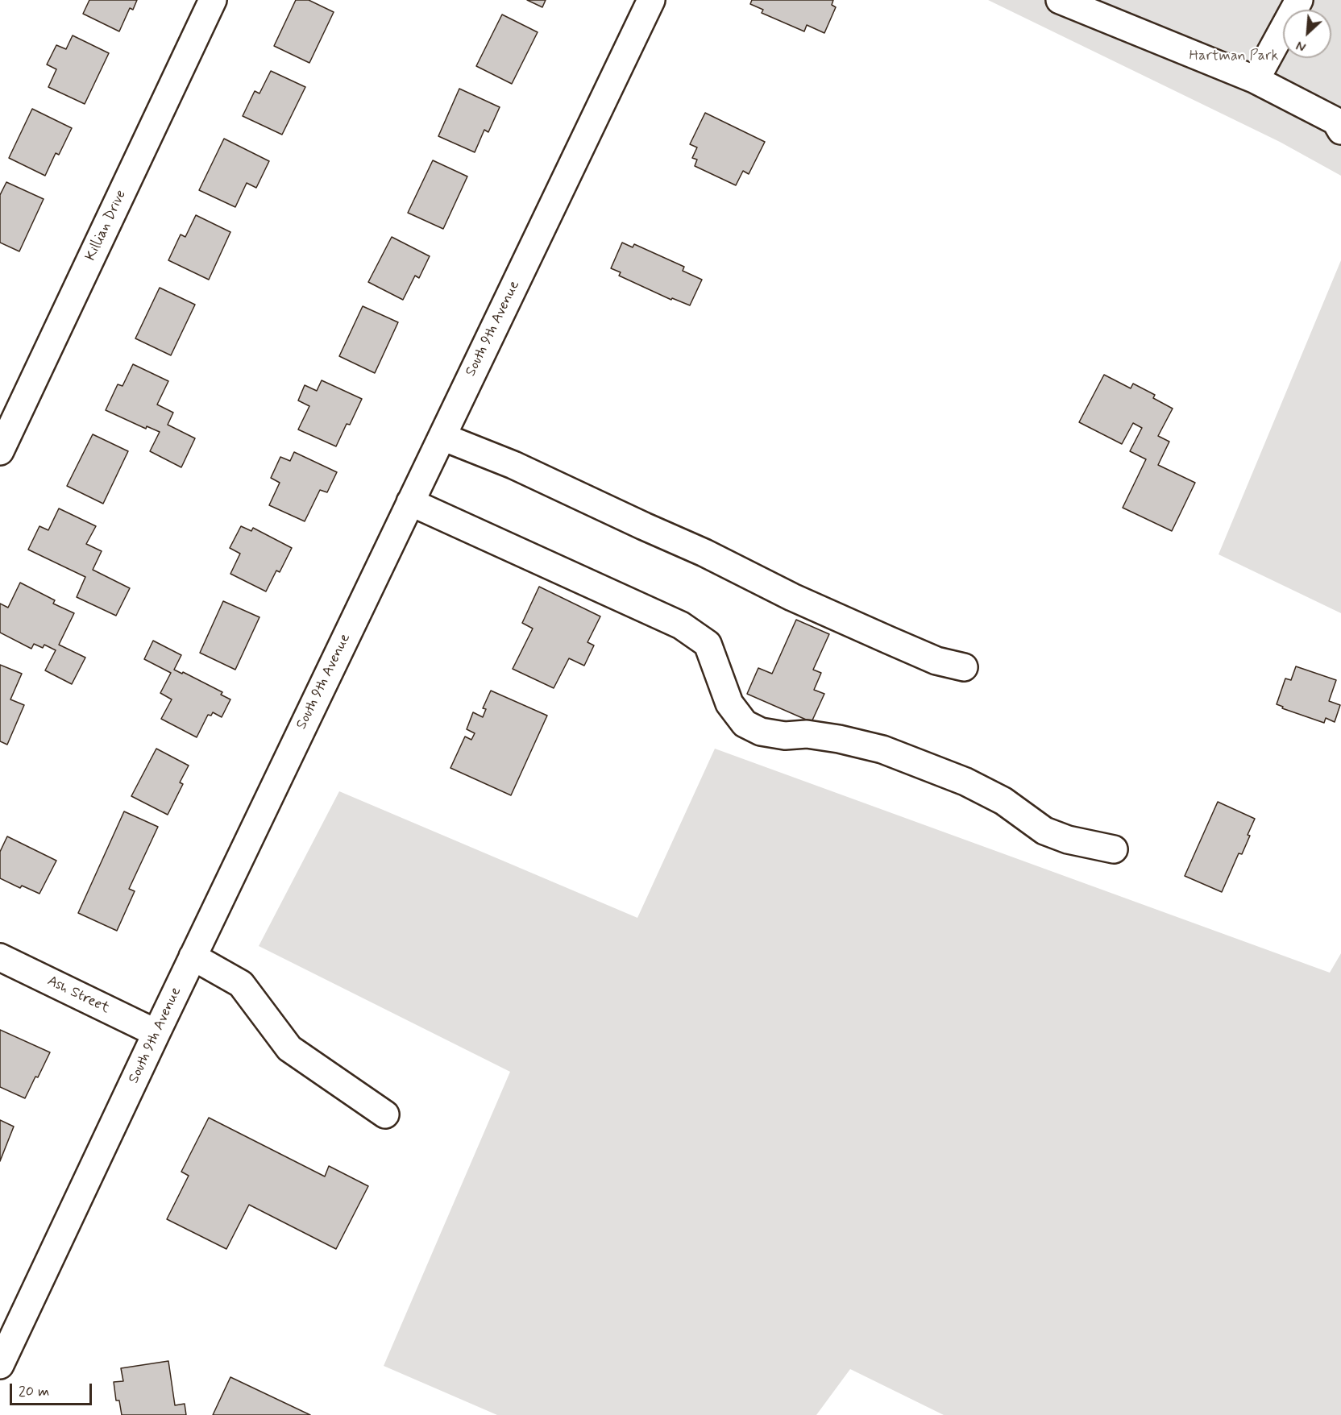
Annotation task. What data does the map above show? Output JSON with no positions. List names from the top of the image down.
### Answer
{
  "streets": {
    "street": ["Killian Drive", "South 9th Avenue", "Ash Street"]
  },
  "crossings": [
    ["South 9th Avenue", "Ash Street"]
  ],
  "parks": ["Hartman Park"],
  "scale_bar": "20 m",
  "north": "bottom left"
}
